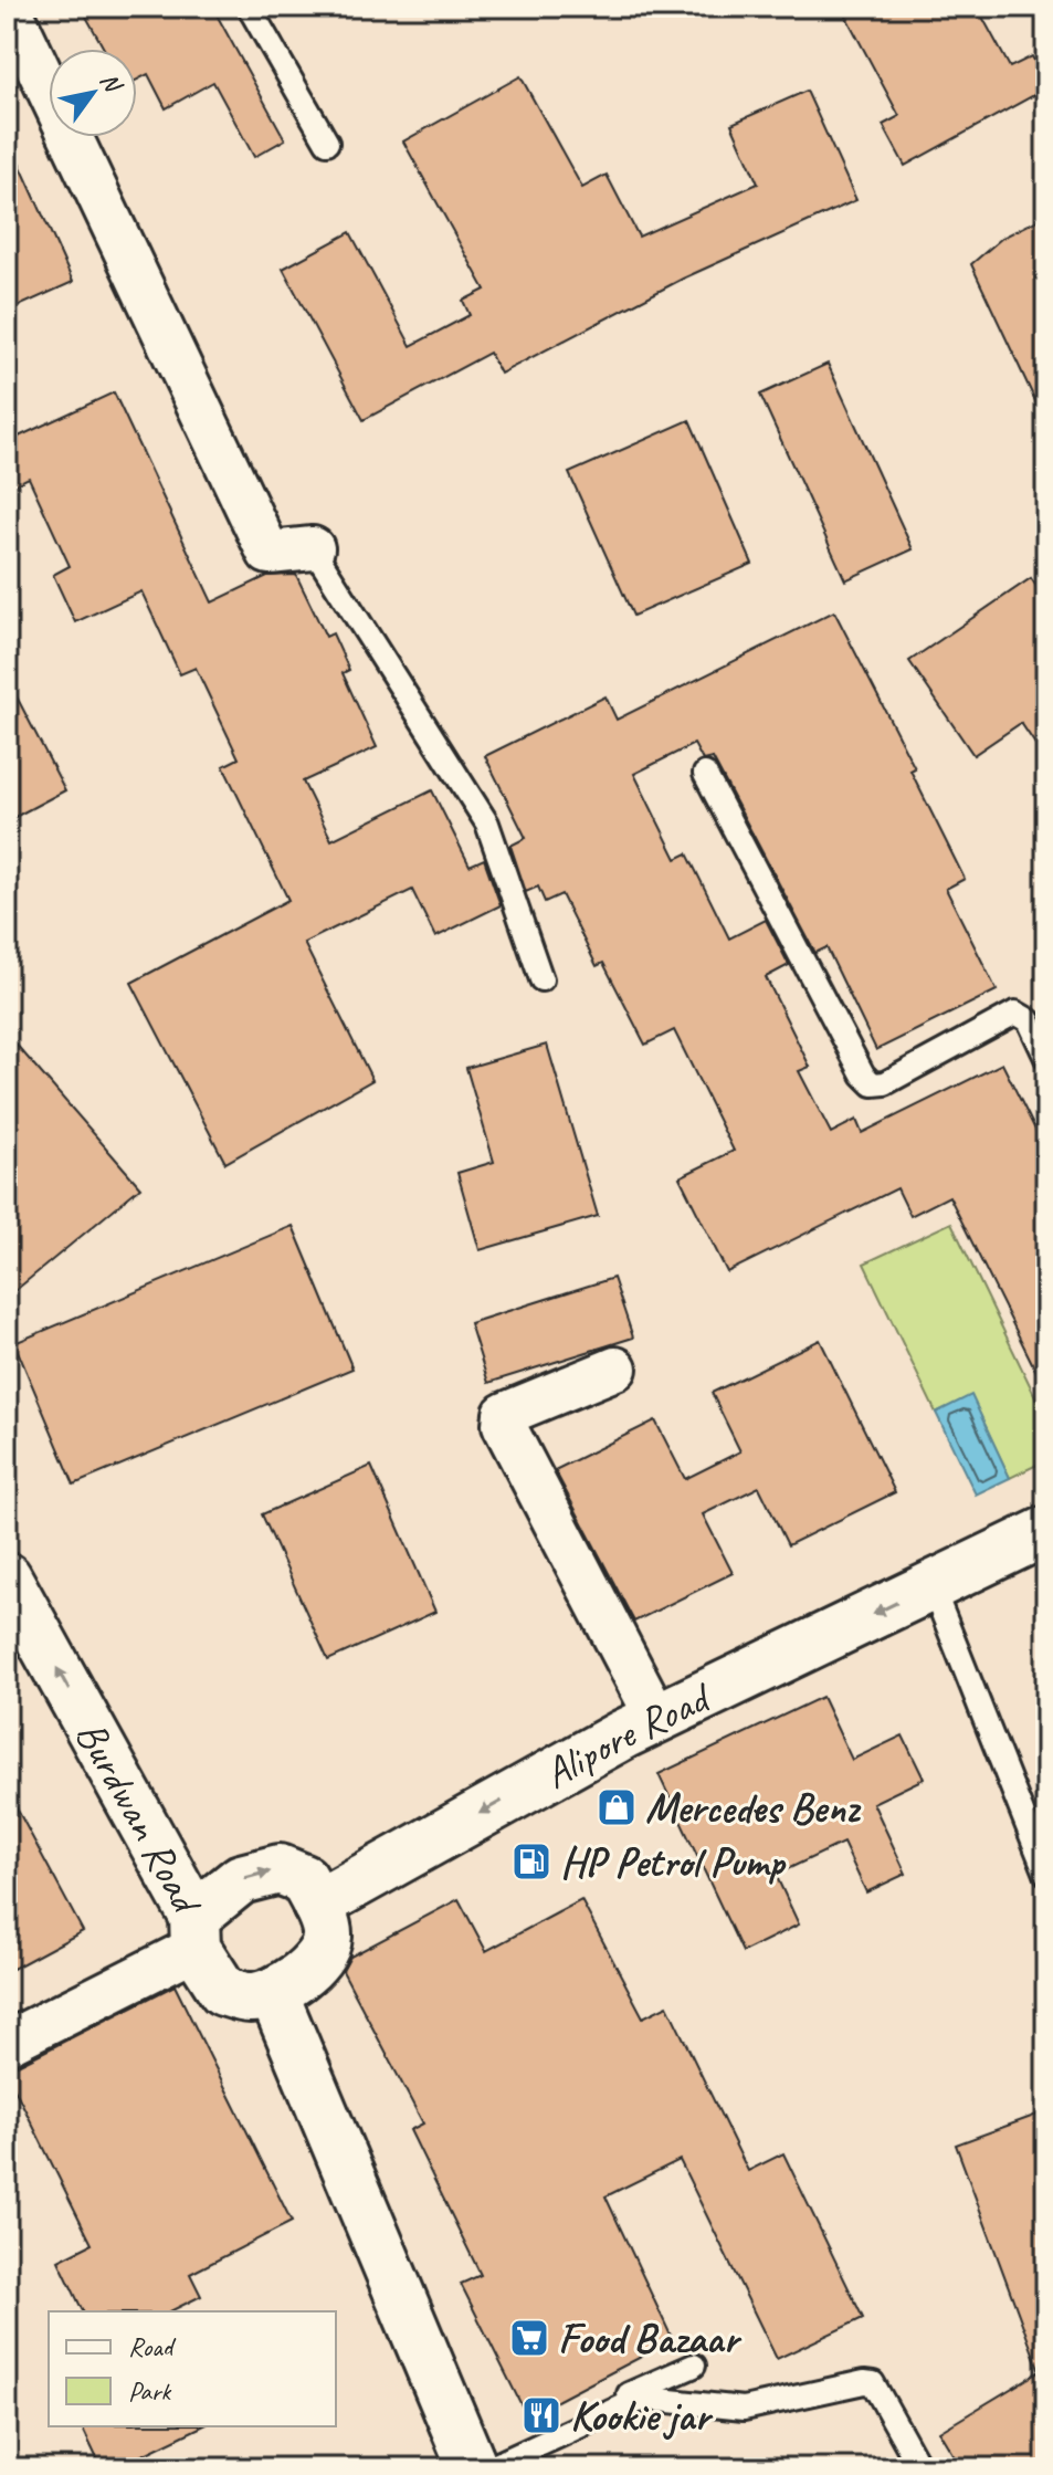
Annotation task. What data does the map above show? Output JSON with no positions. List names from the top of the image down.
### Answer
{
  "streets": {
    "main road": ["Alipore Road", "Burdwan Road"]
  },
  "crossings": [
    ["Alipore Road", "Burdwan Road"]
  ],
  "one_way": ["Alipore Road"],
  "places": {
    "shop": ["Mercedes Benz"],
    "fuel station": ["HP Petrol Pump"],
    "supermarket": ["Food Bazaar"],
    "restaurant": ["Kookie jar"]
  },
  "legend": ["Road", "Park"],
  "north": "top right"
}
